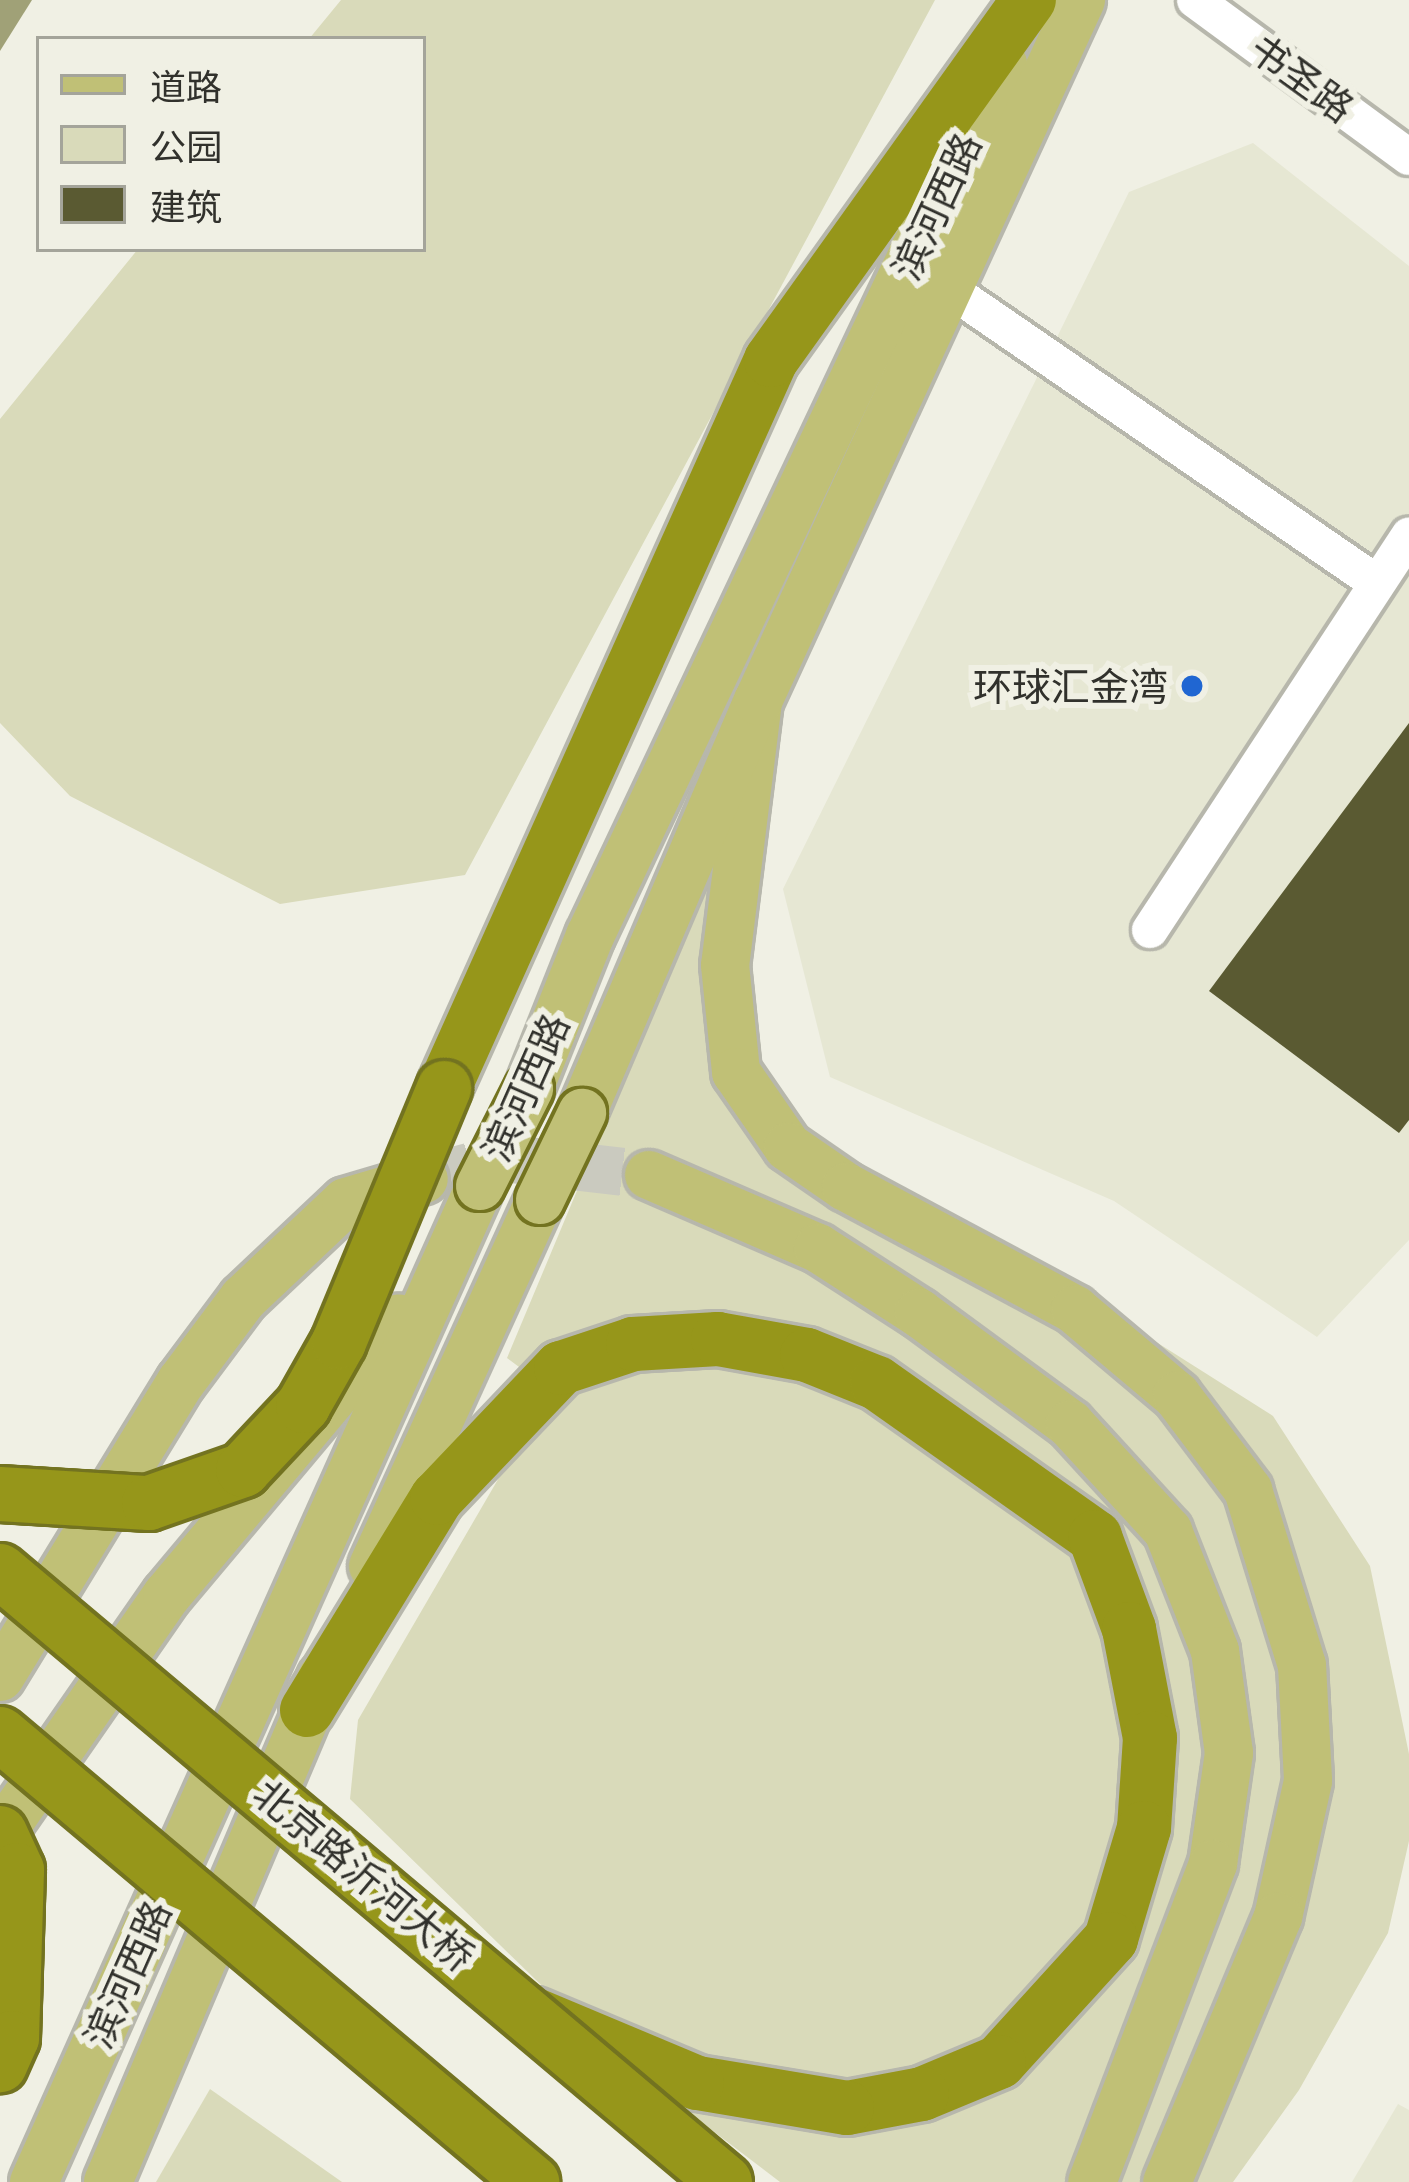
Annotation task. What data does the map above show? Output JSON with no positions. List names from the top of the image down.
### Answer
{
  "streets": {
    "highway": ["北京路沂河大桥"],
    "main road": ["滨河西路"],
    "street": ["书圣路"]
  },
  "places": ["环球汇金湾"],
  "legend": ["道路", "公园", "建筑"]
}
